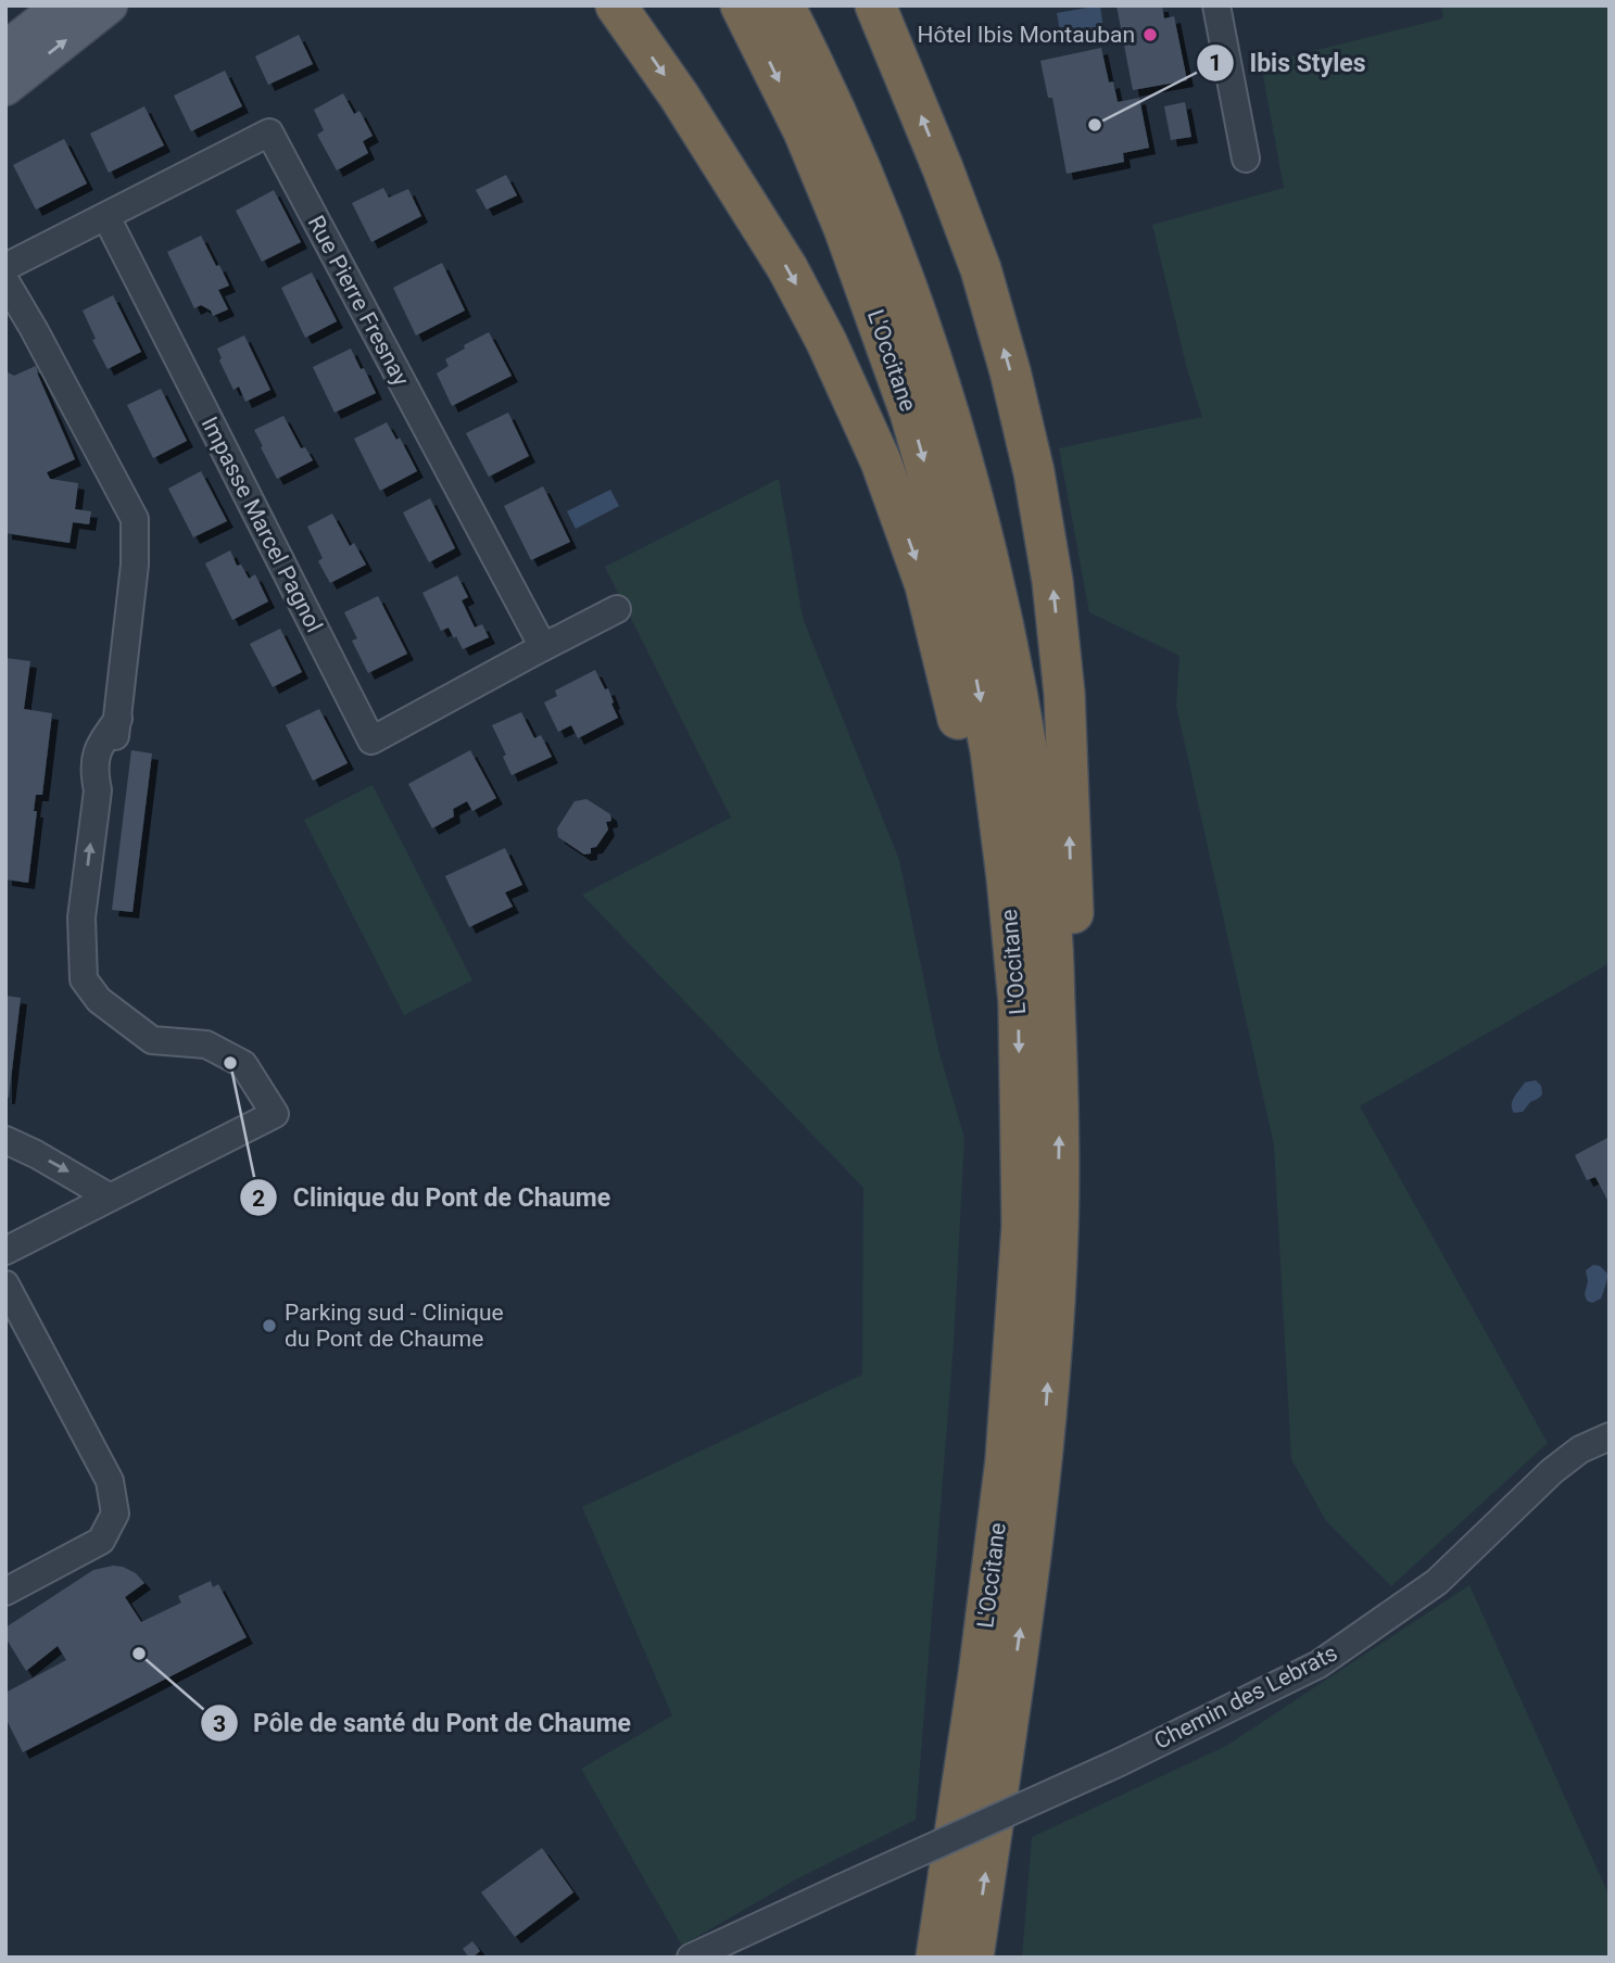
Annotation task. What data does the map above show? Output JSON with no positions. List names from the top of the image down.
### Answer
{
  "streets": {
    "highway": ["L'Occitane"],
    "street": ["Rue Pierre Fresnay", "Impasse Marcel Pagnol", "Chemin des Lebrats"]
  },
  "crossings": [
    ["Rue Pierre Fresnay", "Impasse Marcel Pagnol"]
  ],
  "places": [
    "Hôtel Ibis Montauban",
    "Ibis Styles",
    "Clinique du Pont de Chaume",
    "Parking sud - Clinique du Pont de Chaume",
    "Pôle de santé du Pont de Chaume"
  ]
}
